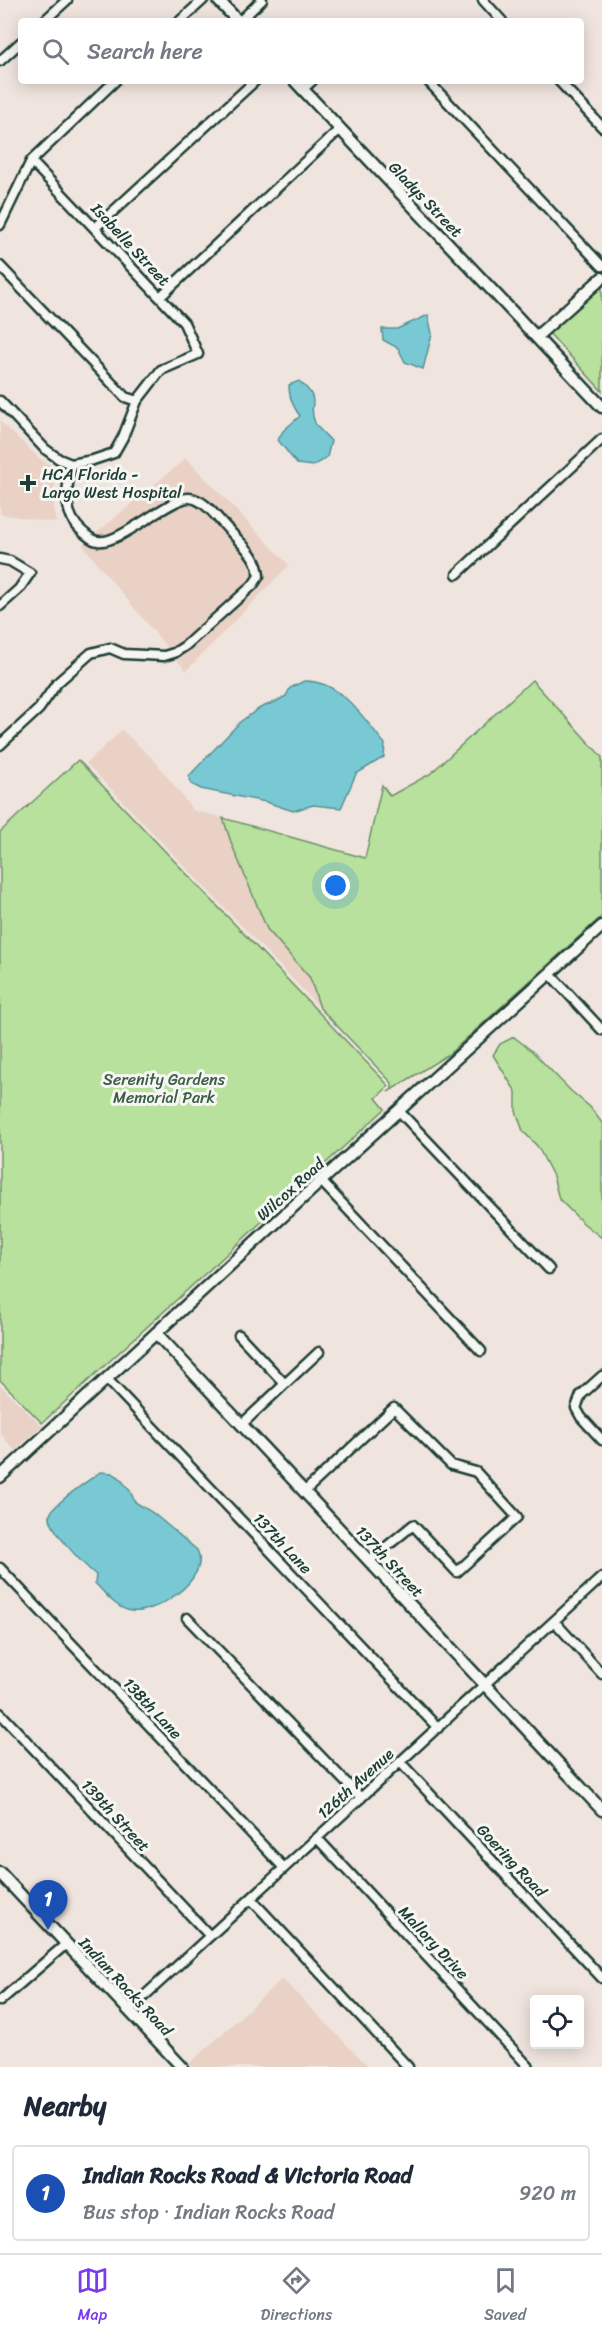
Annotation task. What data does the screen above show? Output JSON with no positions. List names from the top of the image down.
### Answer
{
  "streets": {
    "street": [
      "Gladys Street",
      "Isabelle Street",
      "Wilcox Road",
      "137th Lane",
      "137th Street",
      "138th Lane",
      "126th Avenue",
      "139th Street",
      "Goering Road",
      "Mallory Drive",
      "Indian Rocks Road"
    ]
  },
  "crossings": [
    ["Wilcox Road", "137th Lane"],
    ["Wilcox Road", "137th Street"],
    ["137th Lane", "126th Avenue"],
    ["137th Street", "126th Avenue"],
    ["138th Lane", "126th Avenue"],
    ["126th Avenue", "139th Street"],
    ["126th Avenue", "Goering Road"],
    ["126th Avenue", "Mallory Drive"],
    ["126th Avenue", "Indian Rocks Road"]
  ],
  "parks": ["Serenity Gardens Memorial Park"],
  "places": {
    "health": ["HCA Florida - Largo West Hospital"]
  },
  "page": {
    "search": "Search here",
    "pins": "1",
    "heading": "Nearby",
    "list": [
      {
        "mark": "1",
        "name": "Indian Rocks Road & Victoria Road",
        "note": "Bus stop · Indian Rocks Road",
        "value": "920 m"
      }
    ],
    "nav": ["Map", "Directions", "Saved"]
  }
}
